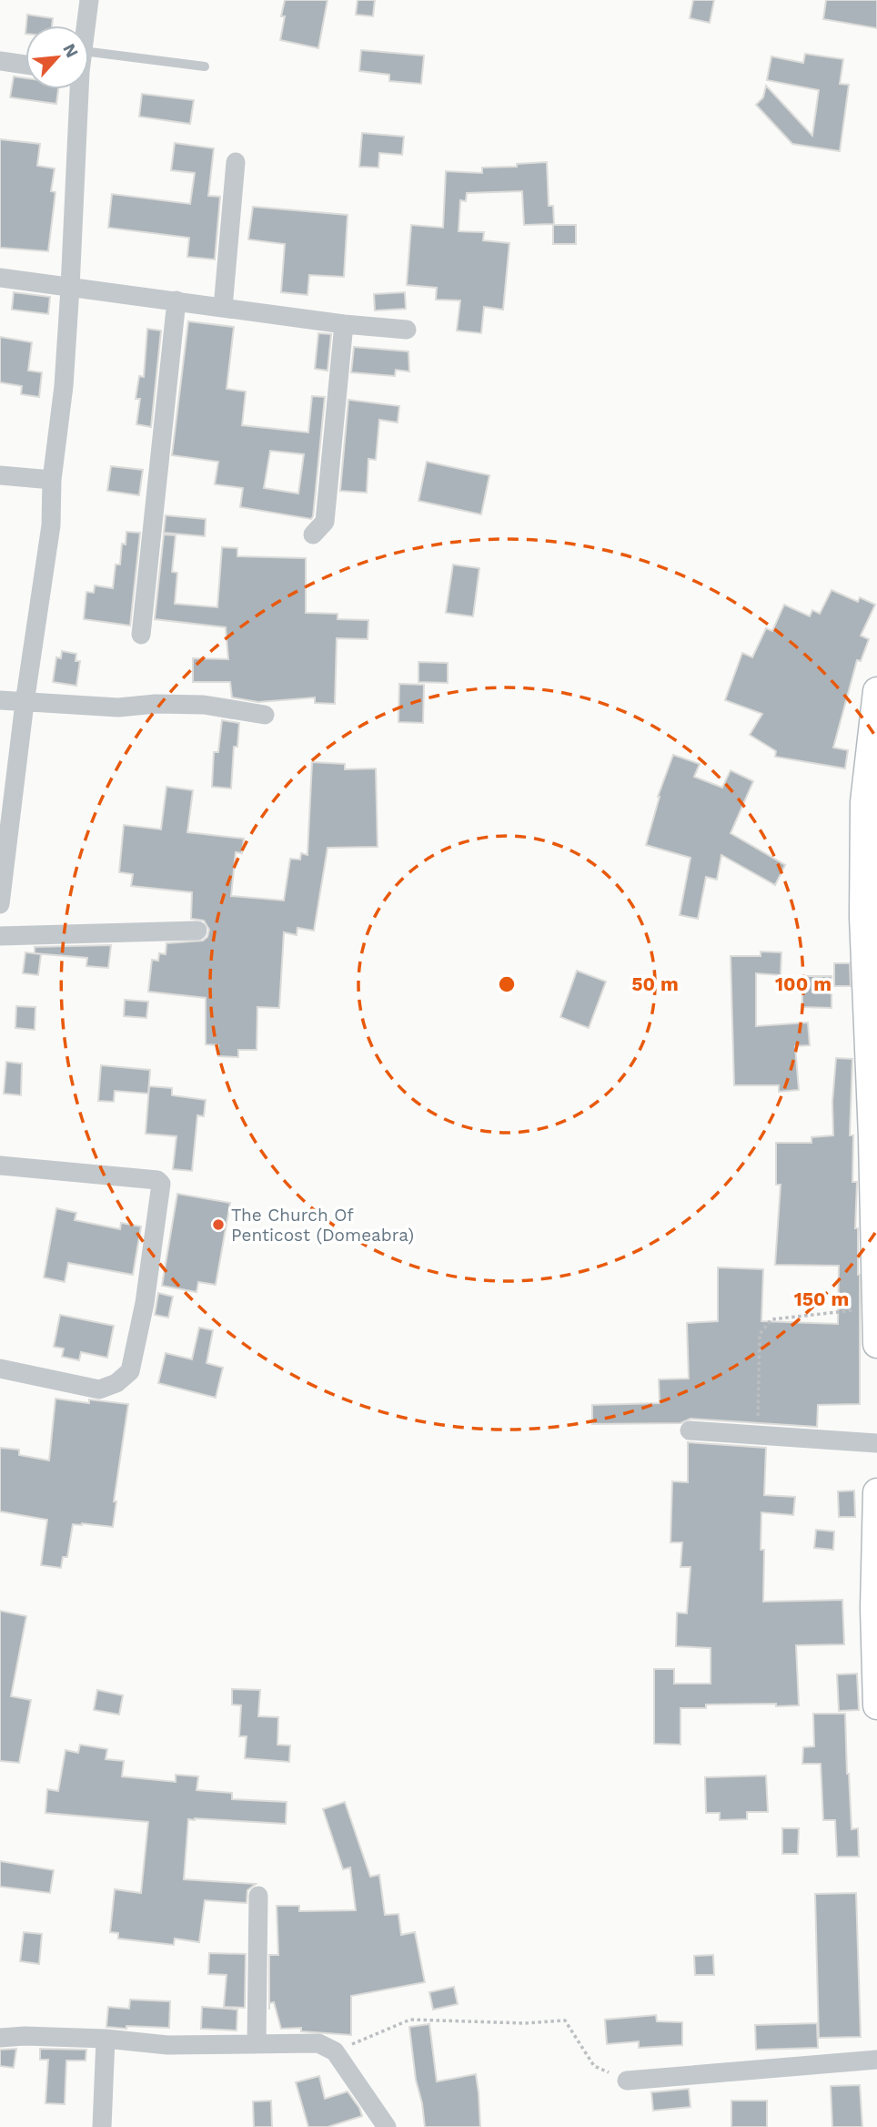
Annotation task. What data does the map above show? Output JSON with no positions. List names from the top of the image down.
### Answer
{
  "places": ["The Church Of Penticost (Domeabra)"],
  "north": "top right",
  "rings": ["50 m", "100 m", "150 m"]
}
